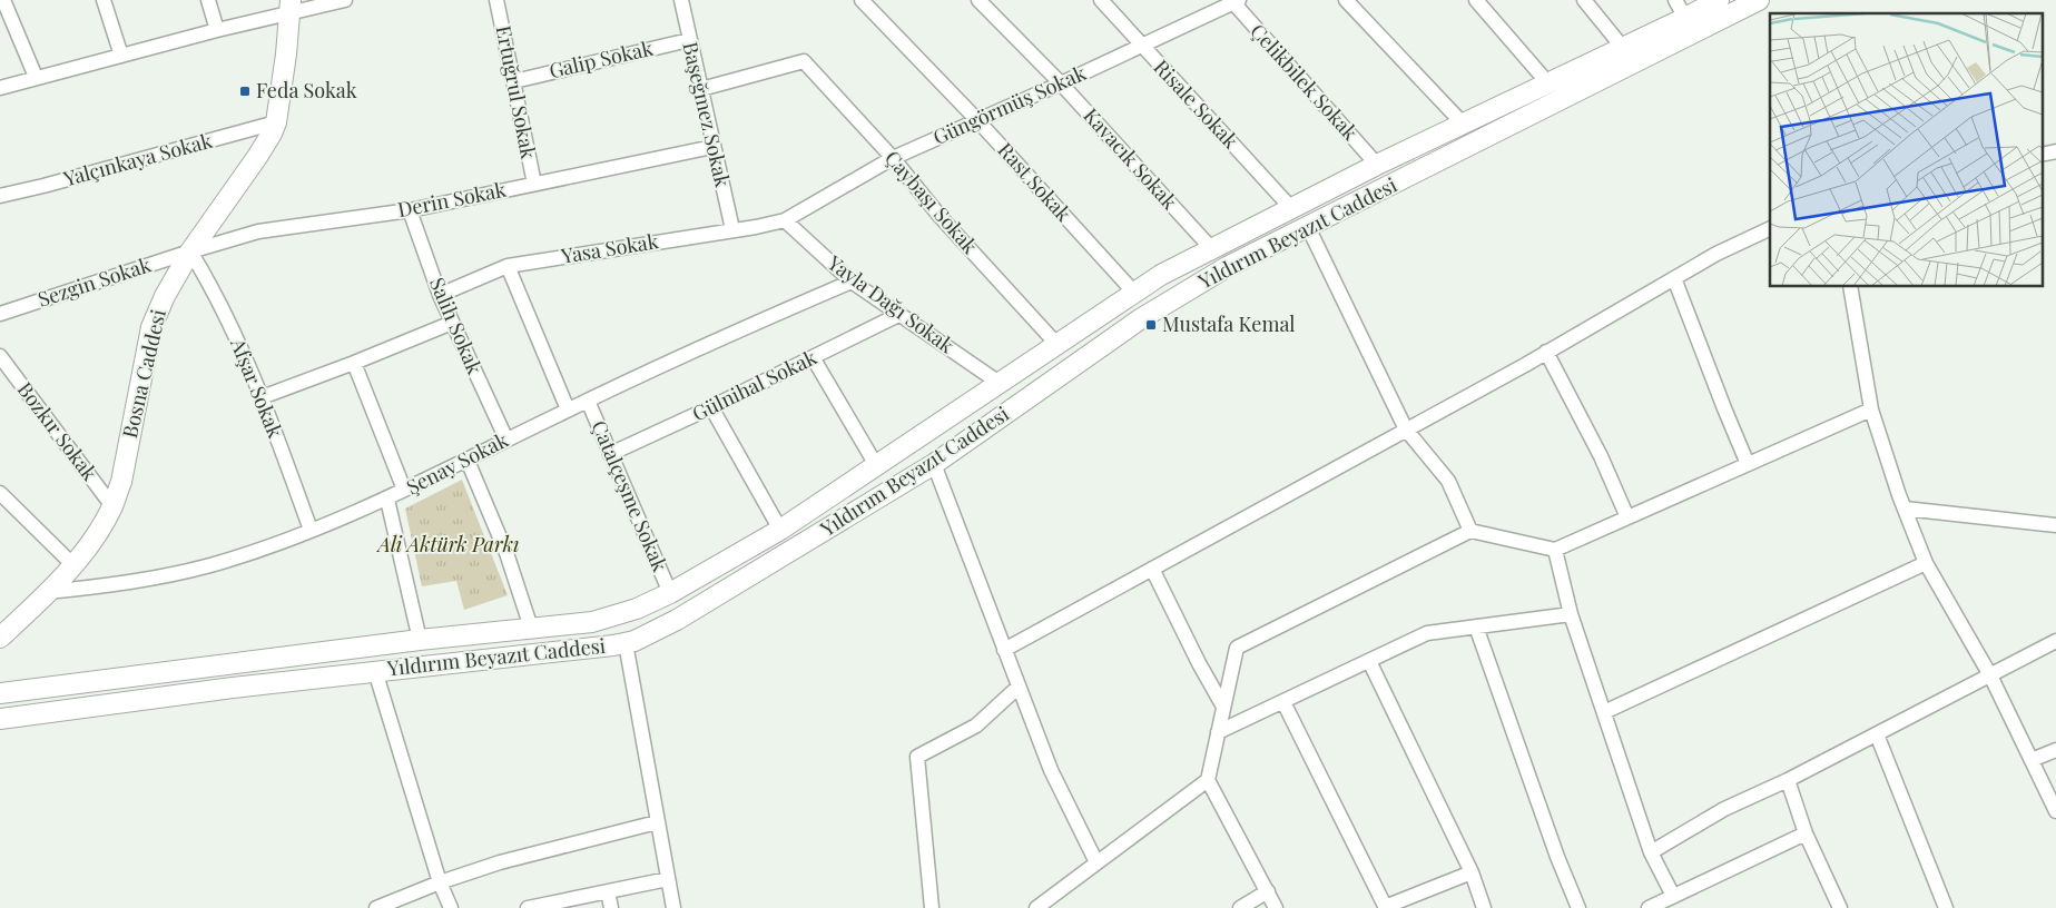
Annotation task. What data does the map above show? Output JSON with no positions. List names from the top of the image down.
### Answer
{
  "streets": {
    "main road": ["Yıldırım Beyazıt Caddesi", "Bosna Caddesi"],
    "street": [
      "Galip Sokak",
      "Çelikbilek Sokak",
      "Ertuğrul Sokak",
      "Risale Sokak",
      "Güngörmüş Sokak",
      "Başeğmez Sokak",
      "Kavacık Sokak",
      "Yalçınkaya Sokak",
      "Rast Sokak",
      "Derin Sokak",
      "Çaybaşı Sokak",
      "Yasa Sokak",
      "Sezgin Sokak",
      "Yayla Dağı Sokak",
      "Salih Sokak",
      "Gülnihal Sokak",
      "Afşar Sokak",
      "Bozkır Sokak",
      "Şenay Sokak",
      "Çatalçeşme Sokak"
    ]
  },
  "crossings": [
    ["Galip Sokak", "Ertuğrul Sokak"],
    ["Galip Sokak", "Başeğmez Sokak"],
    ["Çelikbilek Sokak", "Güngörmüş Sokak"],
    ["Ertuğrul Sokak", "Derin Sokak"],
    ["Risale Sokak", "Güngörmüş Sokak"],
    ["Güngörmüş Sokak", "Kavacık Sokak"],
    ["Güngörmüş Sokak", "Rast Sokak"],
    ["Güngörmüş Sokak", "Çaybaşı Sokak"],
    ["Güngörmüş Sokak", "Yasa Sokak"],
    ["Güngörmüş Sokak", "Yayla Dağı Sokak"],
    ["Başeğmez Sokak", "Derin Sokak"],
    ["Başeğmez Sokak", "Çaybaşı Sokak"],
    ["Başeğmez Sokak", "Yasa Sokak"],
    ["Yalçınkaya Sokak", "Bosna Caddesi"],
    ["Derin Sokak", "Sezgin Sokak"],
    ["Derin Sokak", "Salih Sokak"],
    ["Derin Sokak", "Bosna Caddesi"],
    ["Derin Sokak", "Afşar Sokak"],
    ["Yasa Sokak", "Yayla Dağı Sokak"],
    ["Yasa Sokak", "Salih Sokak"],
    ["Sezgin Sokak", "Bosna Caddesi"],
    ["Sezgin Sokak", "Afşar Sokak"],
    ["Yayla Dağı Sokak", "Gülnihal Sokak"],
    ["Yayla Dağı Sokak", "Şenay Sokak"],
    ["Salih Sokak", "Şenay Sokak"],
    ["Bosna Caddesi", "Afşar Sokak"],
    ["Bosna Caddesi", "Bozkır Sokak"],
    ["Bosna Caddesi", "Şenay Sokak"],
    ["Gülnihal Sokak", "Çatalçeşme Sokak"],
    ["Afşar Sokak", "Şenay Sokak"],
    ["Şenay Sokak", "Çatalçeşme Sokak"]
  ],
  "parks": ["Ali Aktürk Parkı"],
  "places": {
    "transit": ["Feda Sokak", "Mustafa Kemal"]
  }
}
